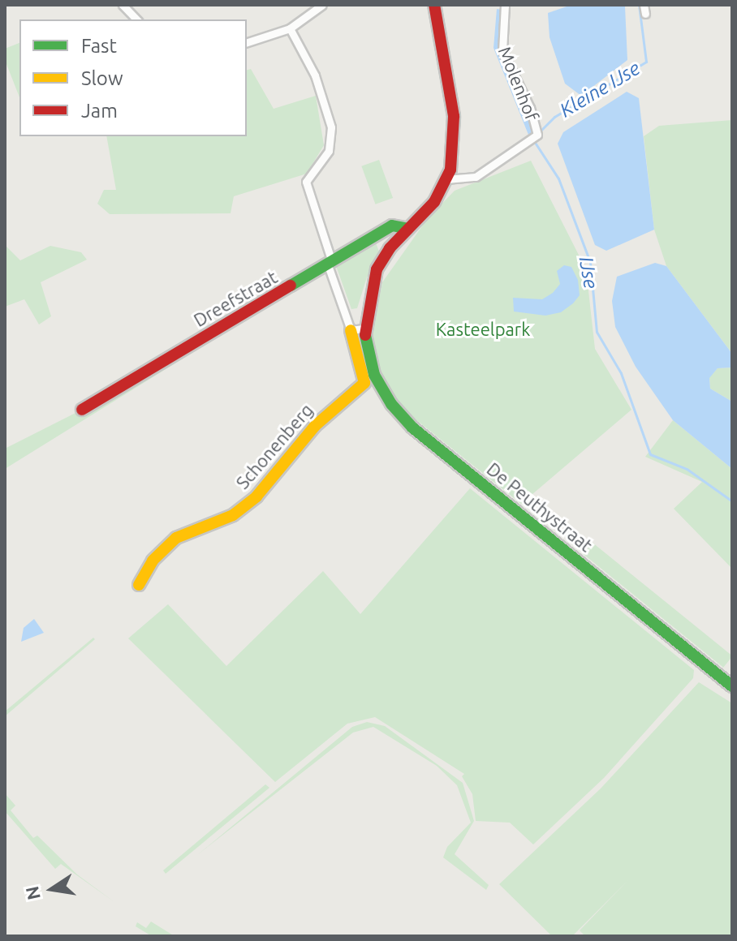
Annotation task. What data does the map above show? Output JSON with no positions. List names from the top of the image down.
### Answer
{
  "streets": {
    "main road": ["Dreefstraat", "Schonenberg", "De Peuthystraat"],
    "street": ["Molenhof"]
  },
  "crossings": [
    ["Molenhof", "De Peuthystraat"],
    ["Dreefstraat", "De Peuthystraat"]
  ],
  "water": ["Kleine IJse", "IJse"],
  "parks": ["Kasteelpark"],
  "legend": ["Fast", "Slow", "Jam"],
  "north": "left"
}
